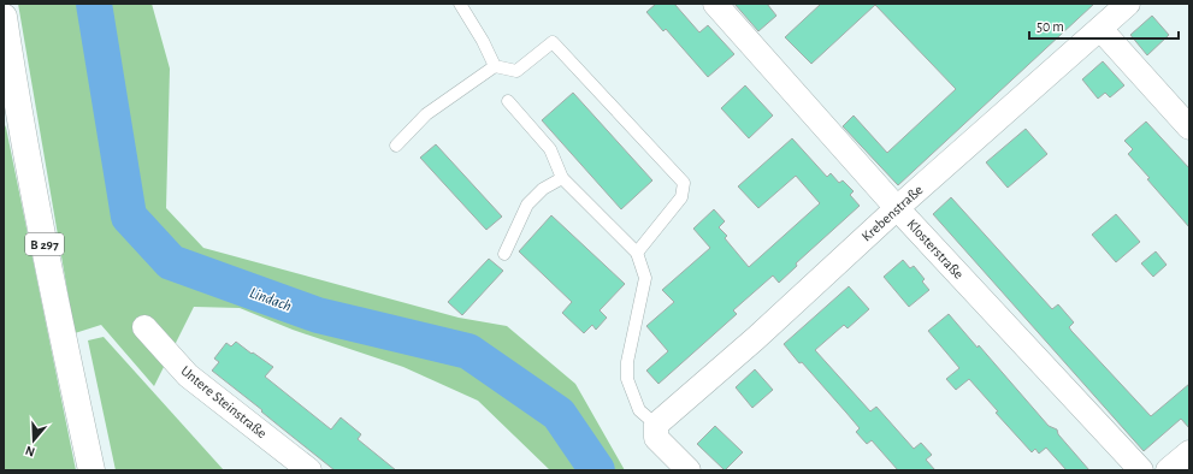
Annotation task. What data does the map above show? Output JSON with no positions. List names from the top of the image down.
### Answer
{
  "streets": {
    "main road": ["B 297"],
    "street": ["Krebenstraße", "Klosterstraße", "Untere Steinstraße"]
  },
  "crossings": [
    ["Krebenstraße", "Klosterstraße"]
  ],
  "water": ["Lindach"],
  "scale_bar": "50 m",
  "north": "bottom"
}
